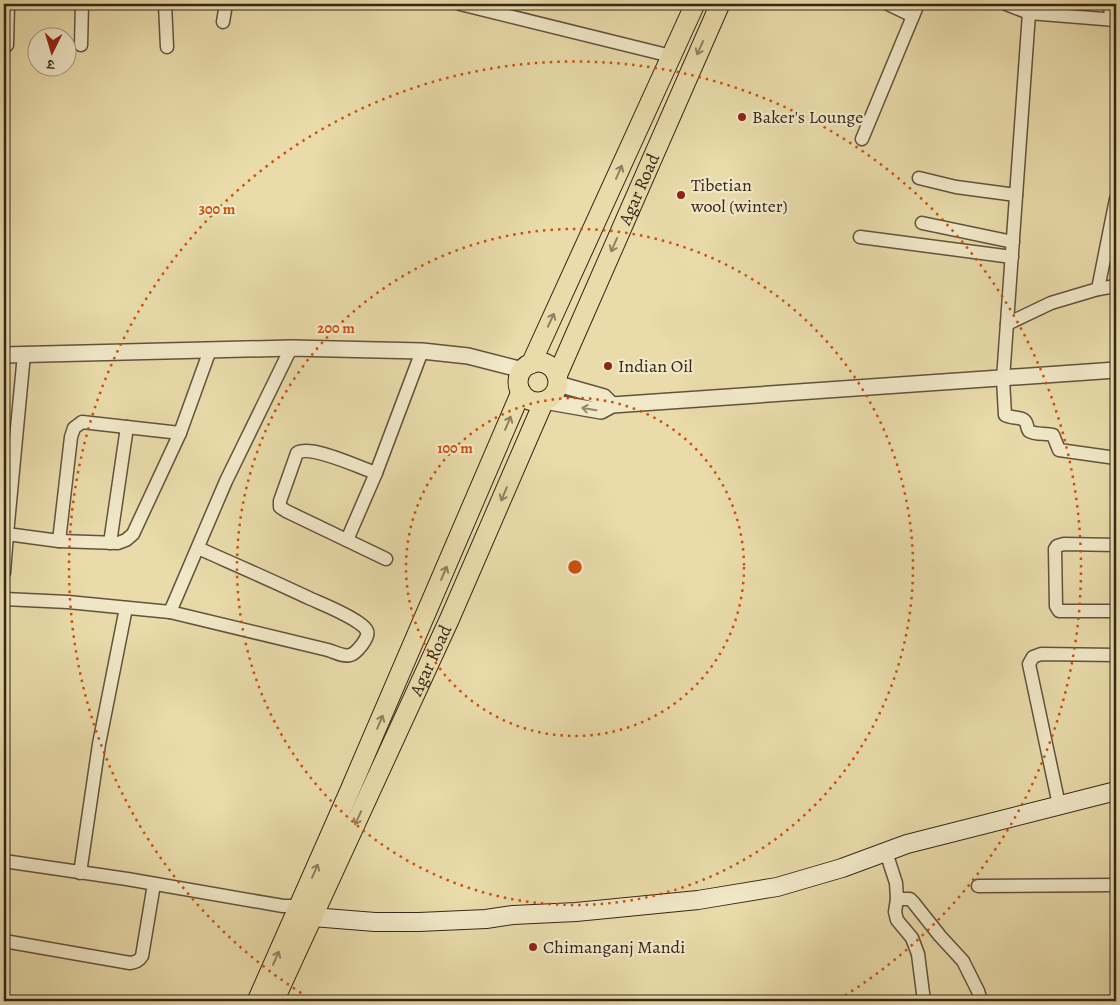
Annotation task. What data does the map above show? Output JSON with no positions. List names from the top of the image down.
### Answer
{
  "streets": {
    "main road": ["Agar Road"]
  },
  "places": [
    "Baker's Lounge",
    "Tibetian wool (winter)",
    "Indian Oil",
    "Chimanganj Mandi"
  ],
  "north": "bottom",
  "rings": ["300 m", "200 m", "100 m"]
}
